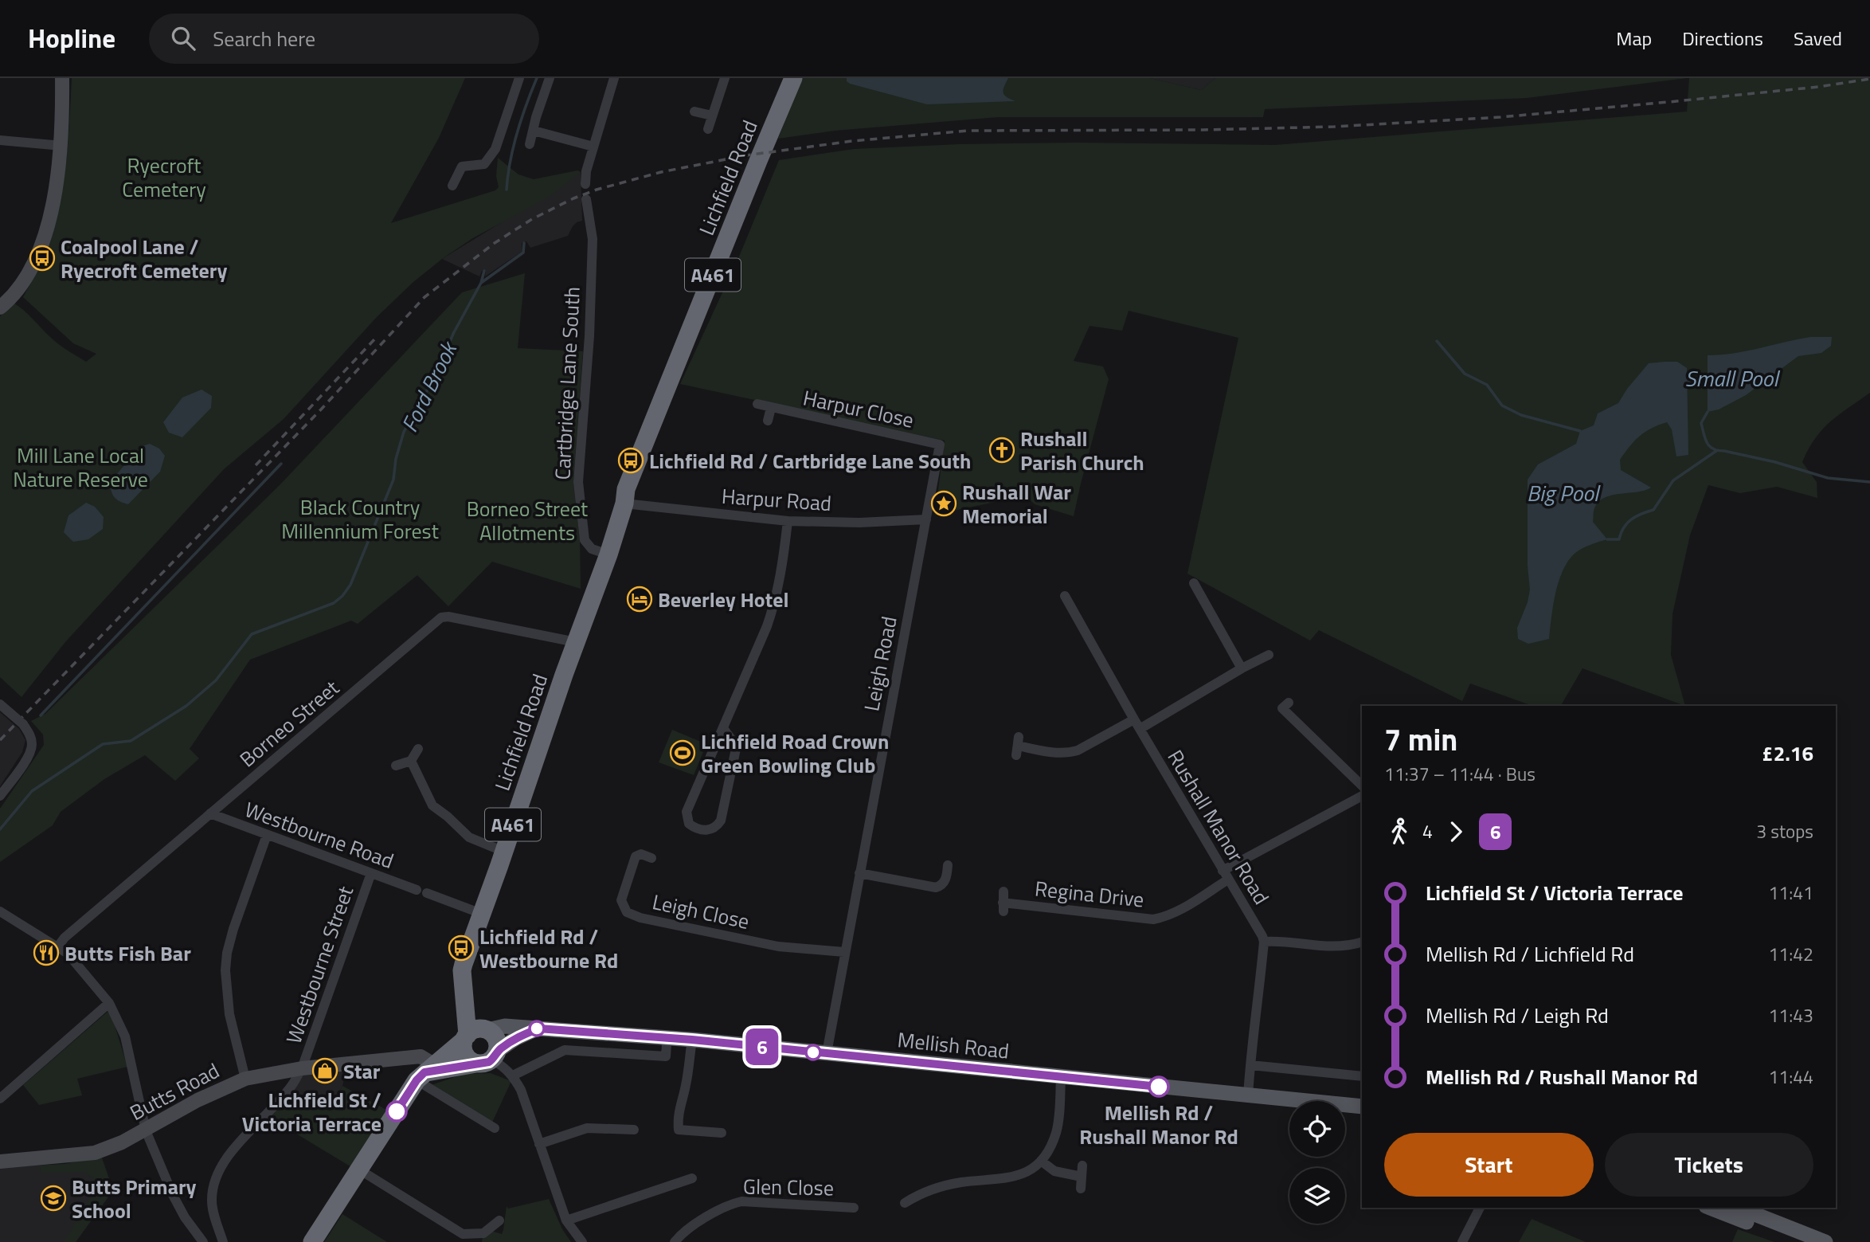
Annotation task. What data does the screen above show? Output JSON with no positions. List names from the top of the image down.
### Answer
{
  "streets": {
    "highway": ["Lichfield Road", "A461"],
    "main road": ["Mellish Road"],
    "street": [
      "Cartbridge Lane South",
      "Harpur Close",
      "Harpur Road",
      "Leigh Road",
      "Borneo Street",
      "Rushall Manor Road",
      "Westbourne Road",
      "Regina Drive",
      "Leigh Close",
      "Westbourne Street",
      "Butts Road",
      "Glen Close"
    ]
  },
  "crossings": [
    ["Lichfield Road", "Cartbridge Lane South"],
    ["Lichfield Road", "Harpur Road"],
    ["Lichfield Road", "Borneo Street"],
    ["Lichfield Road", "Mellish Road"],
    ["Harpur Close", "Leigh Road"],
    ["Harpur Road", "Leigh Road"],
    ["Leigh Road", "Leigh Close"],
    ["Leigh Road", "Mellish Road"],
    ["Borneo Street", "Westbourne Road"],
    ["Rushall Manor Road", "Regina Drive"],
    ["Westbourne Road", "Westbourne Street"],
    ["Westbourne Street", "Butts Road"]
  ],
  "water": ["Small Pool", "Ford Brook", "Big Pool"],
  "parks": [
    "Ryecroft Cemetery",
    "Mill Lane Local Nature Reserve",
    "Black Country Millennium Forest",
    "Borneo Street Allotments"
  ],
  "places": {
    "bus stop": ["Coalpool Lane / Ryecroft Cemetery", "Lichfield Rd / Cartbridge Lane South", "Lichfield Rd / Westbourne Rd"],
    "church": ["Rushall Parish Church"],
    "place": ["Rushall War Memorial"],
    "hotel": ["Beverley Hotel"],
    "sports": ["Lichfield Road Crown Green Bowling Club"],
    "restaurant": ["Butts Fish Bar"],
    "shop": ["Star"],
    "other": ["Mellish Rd / Rushall Manor Rd", "Lichfield St / Victoria Terrace"],
    "school or university": ["Butts Primary School"]
  },
  "lines": ["bus line 6"],
  "page": {
    "header": "Hopline",
    "search": "Search here",
    "nav": ["Map", "Directions", "Saved"],
    "on_map": "6",
    "heading": ["7 min", "11:37 – 11:44 · Bus", "£2.16"],
    "legs": ["4", "6", "3 stops"],
    "list": [
      {
        "name": "Lichfield St / Victoria Terrace",
        "value": "11:41"
      },
      {
        "name": "Mellish Rd / Lichfield Rd",
        "value": "11:42"
      },
      {
        "name": "Mellish Rd / Leigh Rd",
        "value": "11:43"
      },
      {
        "name": "Mellish Rd / Rushall Manor Rd",
        "value": "11:44"
      }
    ],
    "buttons": ["Start", "Tickets"]
  }
}
